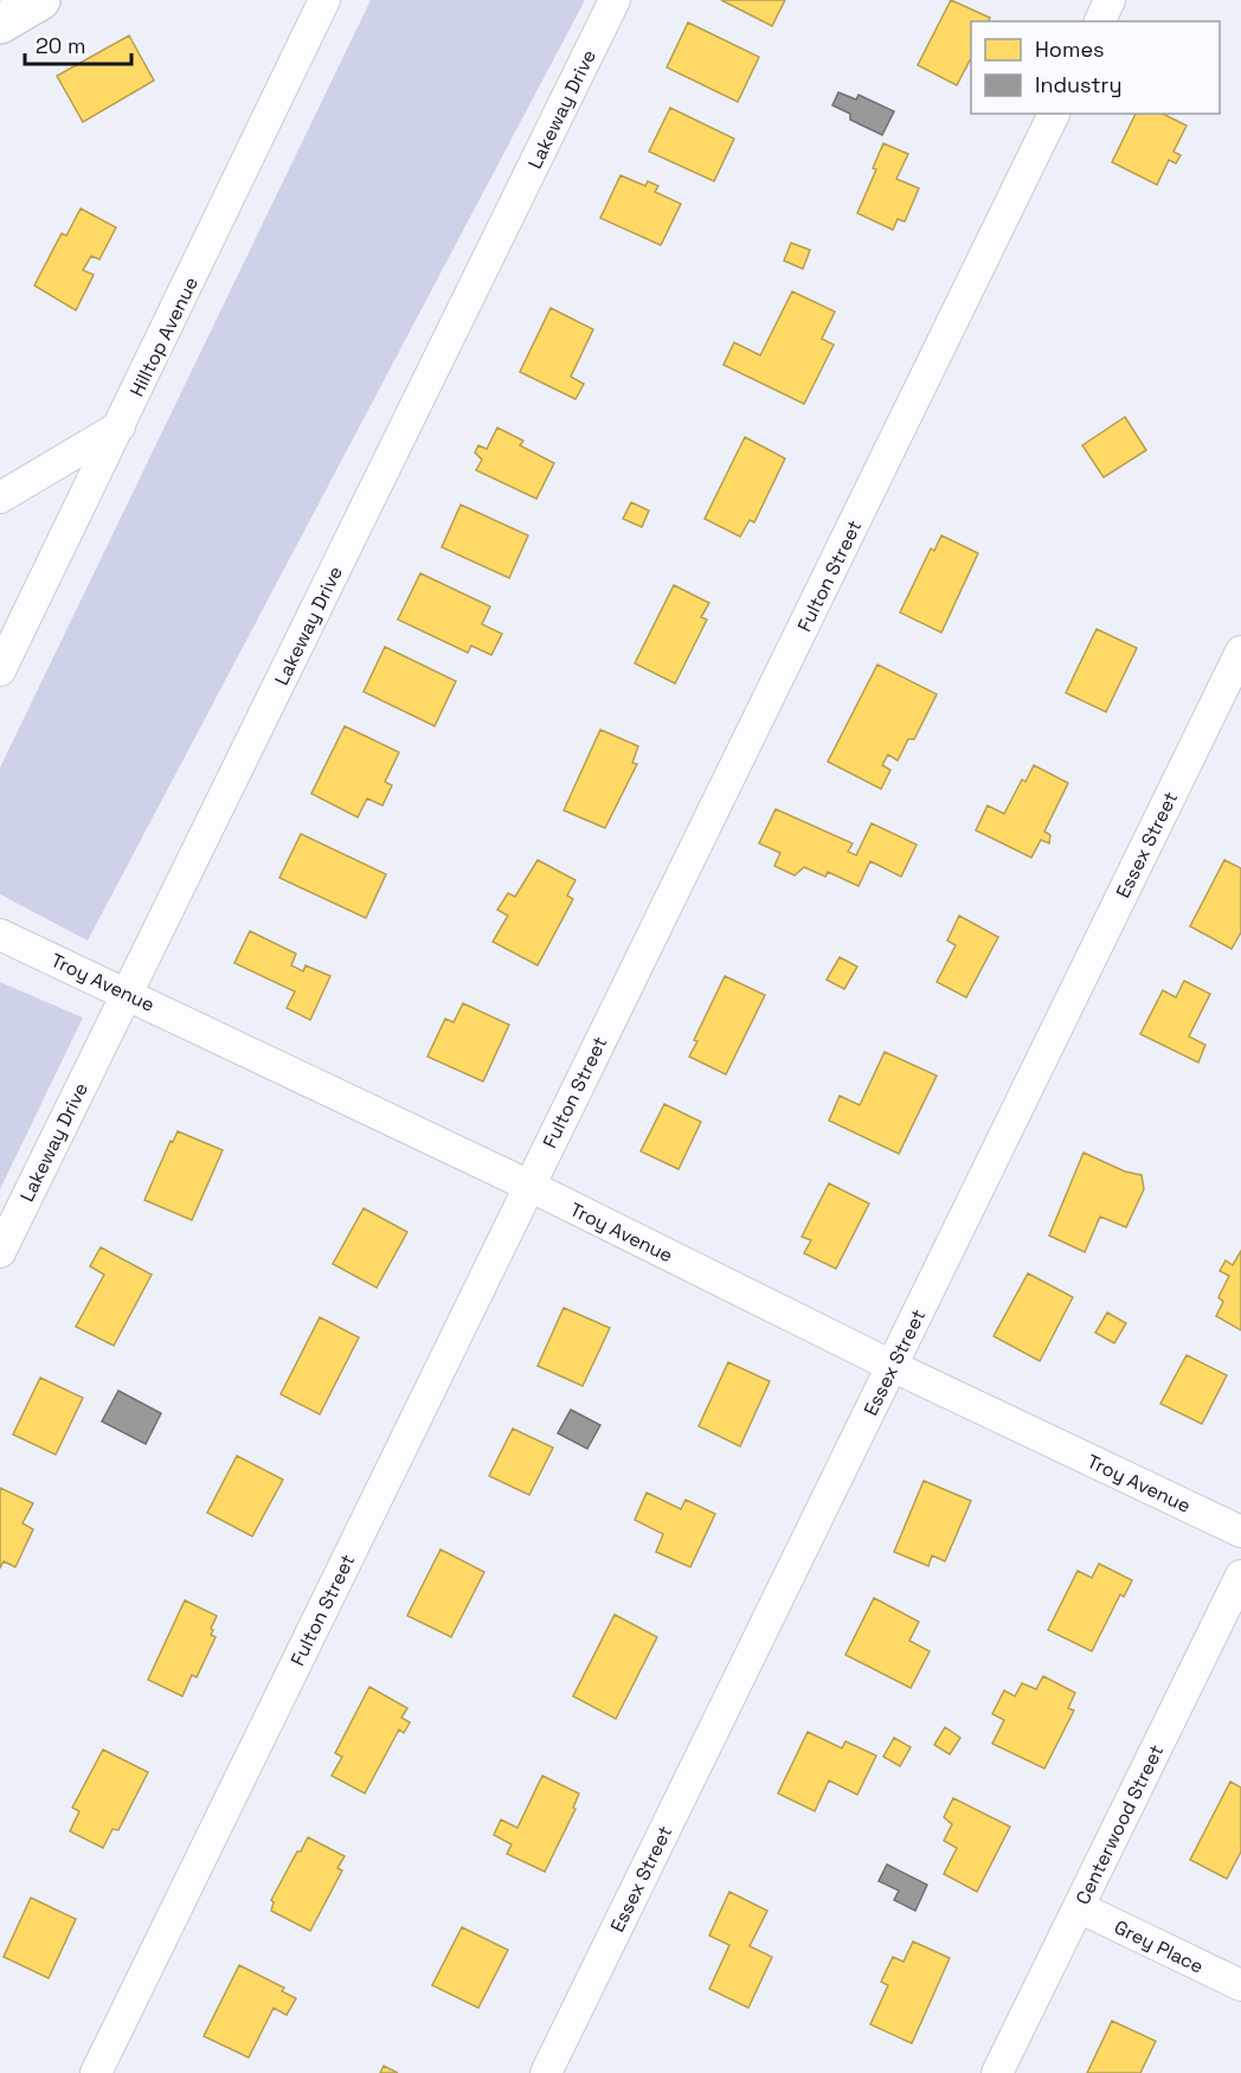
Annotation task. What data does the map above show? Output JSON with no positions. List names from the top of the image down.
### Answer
{
  "streets": {
    "street": [
      "Lakeway Drive",
      "Hilltop Avenue",
      "Fulton Street",
      "Essex Street",
      "Troy Avenue",
      "Centerwood Street",
      "Grey Place"
    ]
  },
  "crossings": [
    ["Lakeway Drive", "Troy Avenue"],
    ["Fulton Street", "Troy Avenue"],
    ["Essex Street", "Troy Avenue"],
    ["Centerwood Street", "Grey Place"]
  ],
  "legend": ["Homes", "Industry"],
  "scale_bar": "20 m"
}
